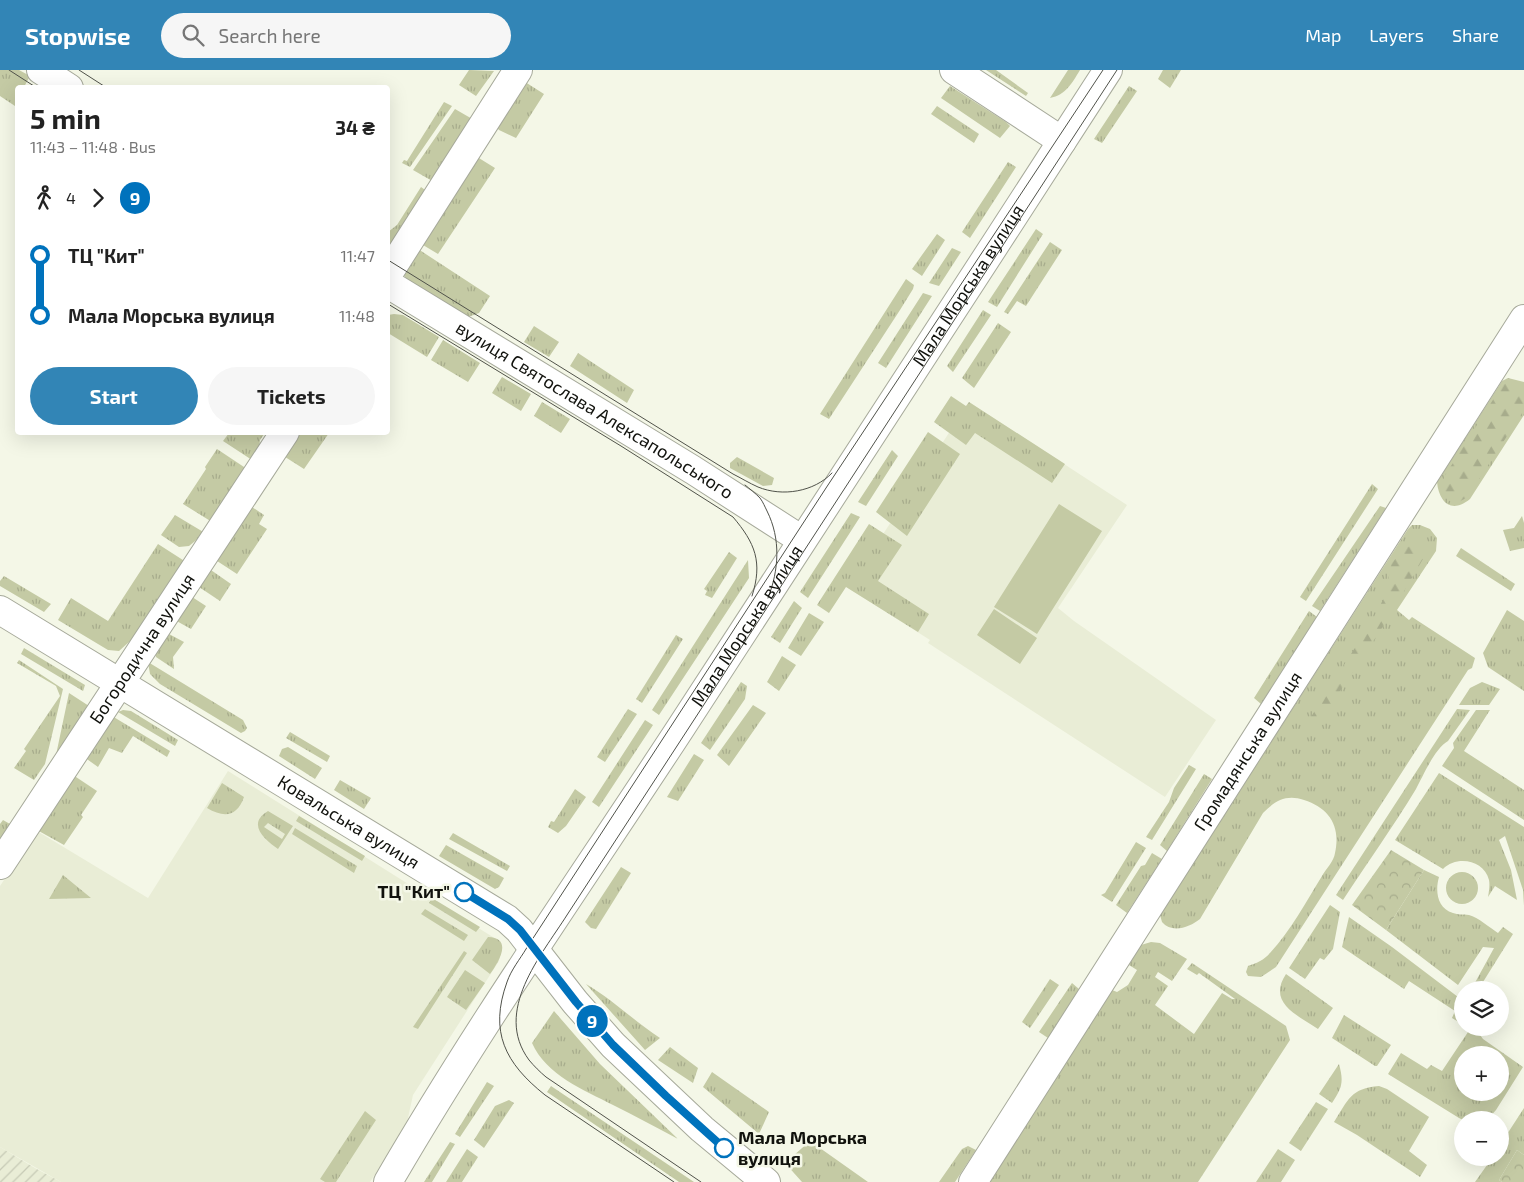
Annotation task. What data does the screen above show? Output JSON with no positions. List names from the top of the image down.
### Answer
{
  "streets": {
    "street": [
      "Мала Морська вулиця",
      "вулиця Святослава Алексапольського",
      "Богородична вулиця",
      "Громадянська вулиця",
      "Ковальська вулиця"
    ]
  },
  "crossings": [
    ["Мала Морська вулиця", "вулиця Святослава Алексапольського"],
    ["Мала Морська вулиця", "Ковальська вулиця"],
    ["Богородична вулиця", "Ковальська вулиця"]
  ],
  "places": ["ТЦ \"Кит\"", "Мала Морська вулиця"],
  "lines": ["bus line 9"],
  "page": {
    "header": "Stopwise",
    "search": "Search here",
    "nav": ["Map", "Layers", "Share"],
    "on_map": "9",
    "heading": ["5 min", "11:43 – 11:48 · Bus", "34 ₴"],
    "legs": ["4", "9"],
    "list": [
      {
        "name": "ТЦ \"Кит\"",
        "value": "11:47"
      },
      {
        "name": "Мала Морська вулиця",
        "value": "11:48"
      }
    ],
    "buttons": ["Start", "Tickets"],
    "map_buttons": ["+", "−"]
  }
}
